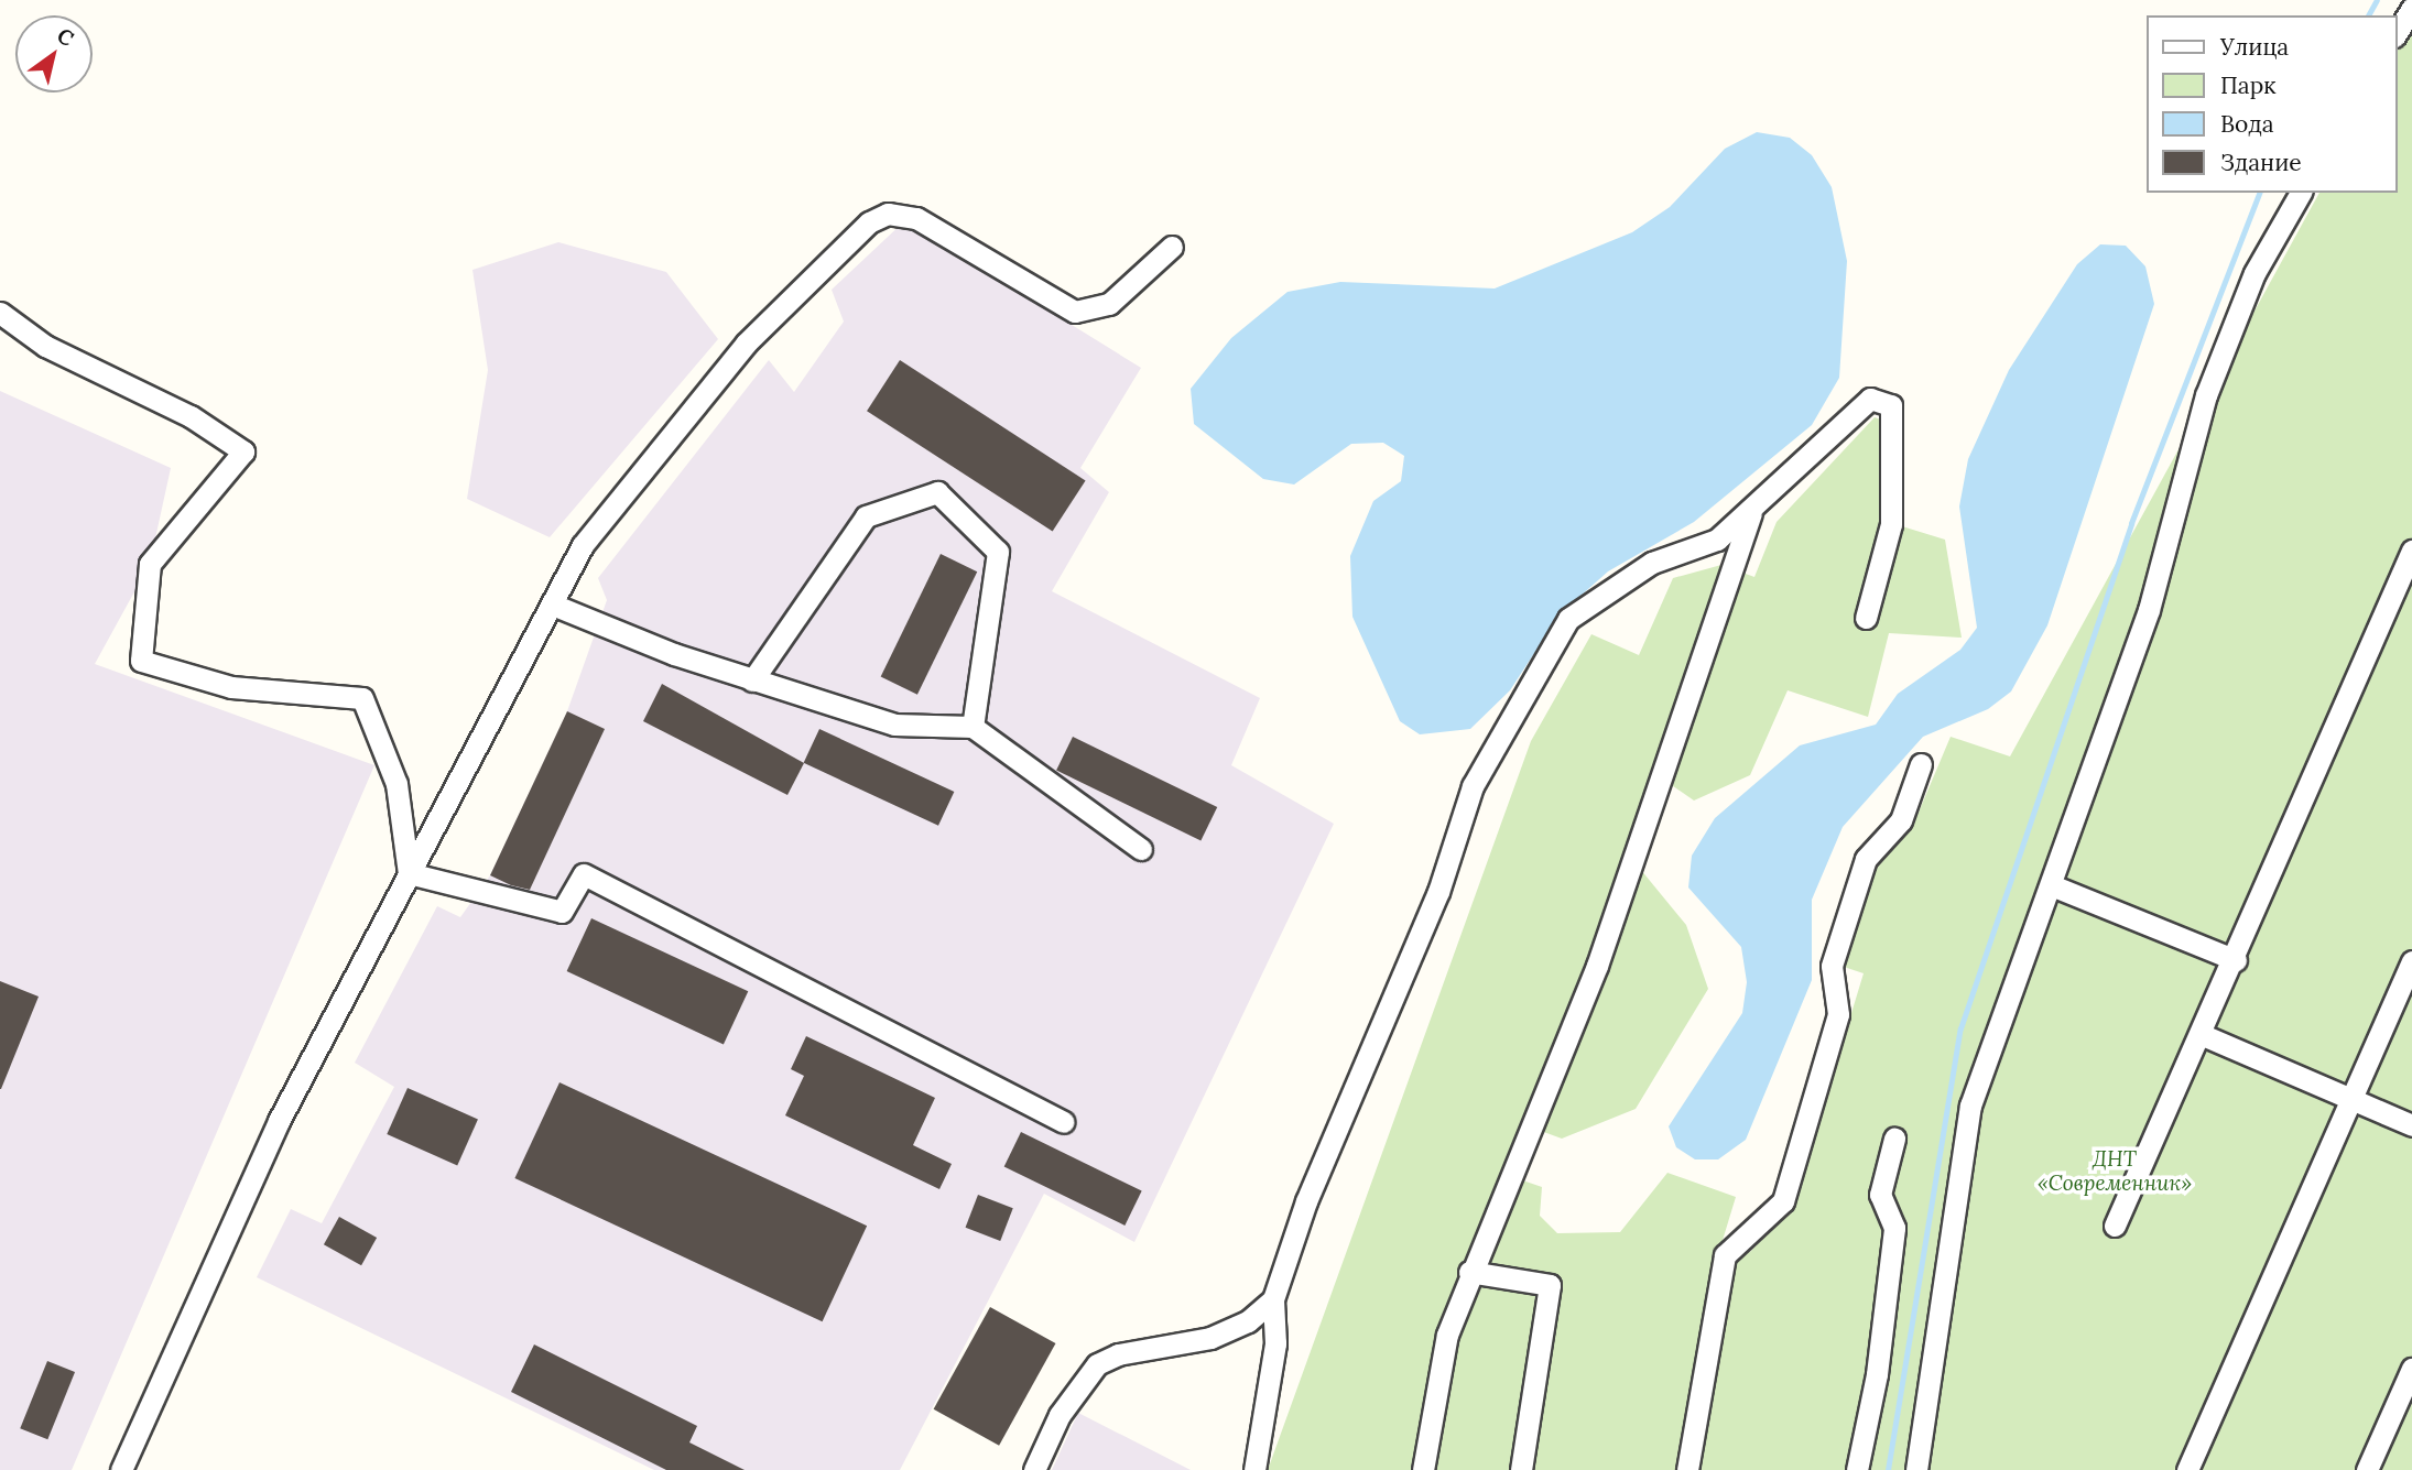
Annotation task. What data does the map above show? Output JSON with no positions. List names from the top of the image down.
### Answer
{
  "parks": ["ДНТ «Современник»"],
  "legend": [
    "Улица",
    "Парк",
    "Вода",
    "Здание"
  ],
  "north": "top right"
}
